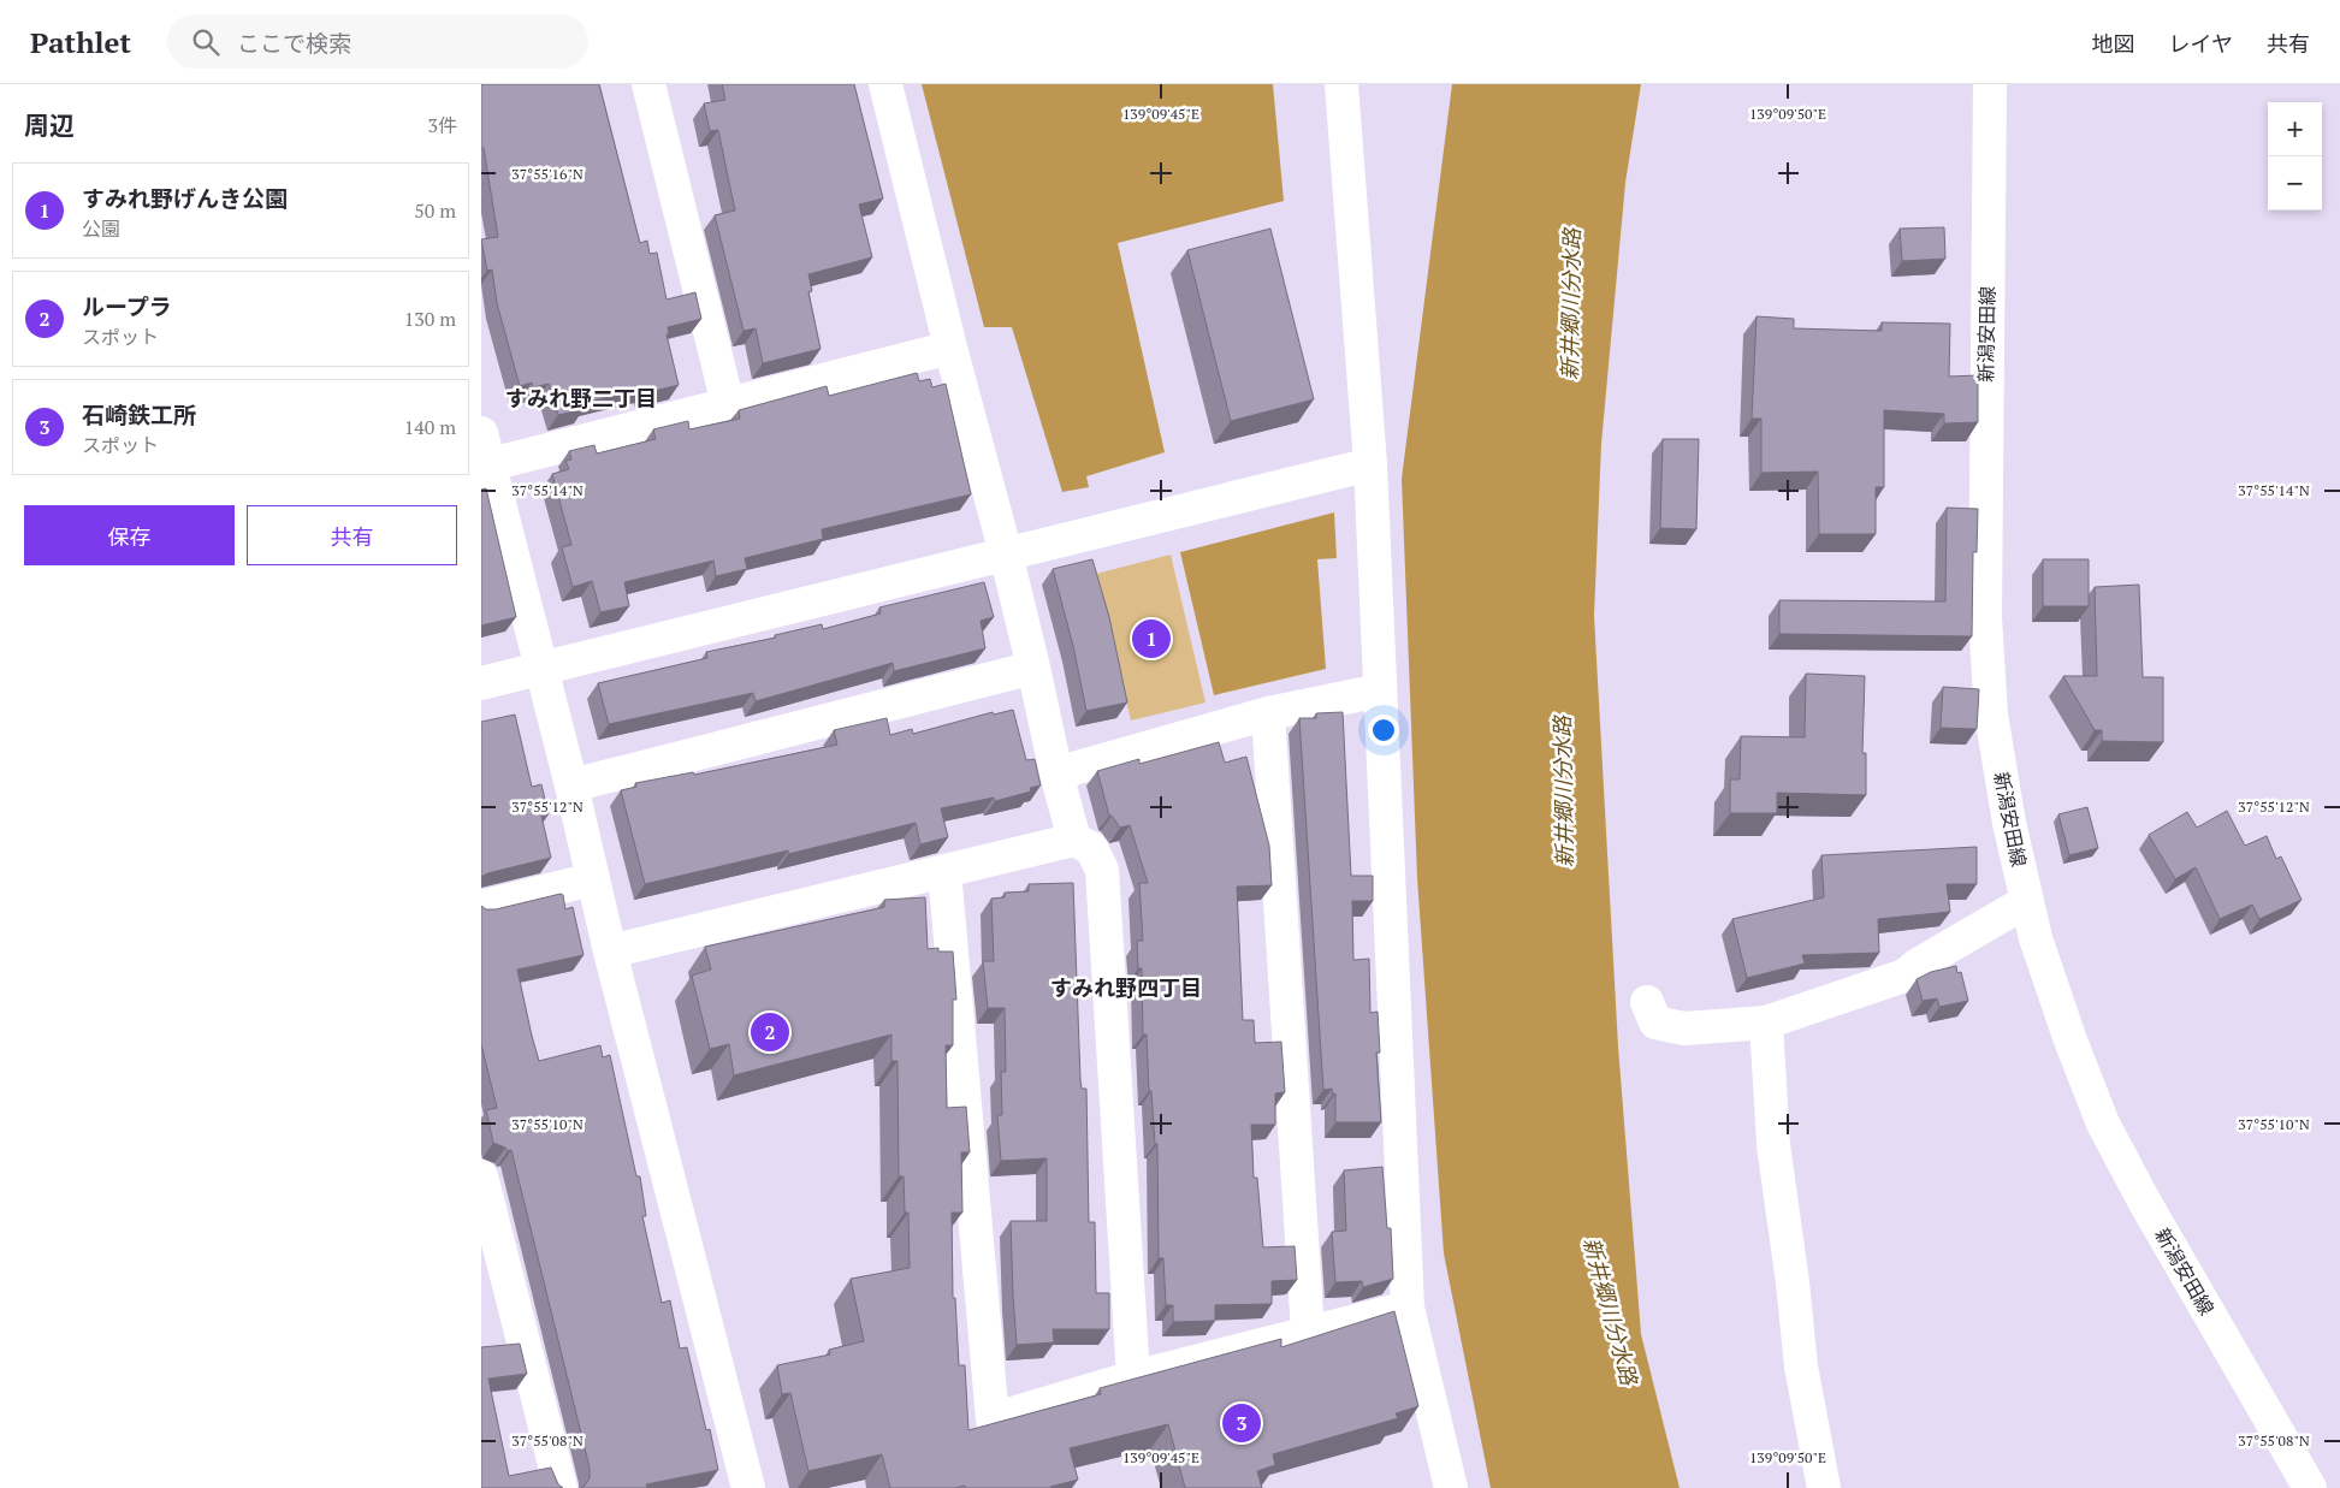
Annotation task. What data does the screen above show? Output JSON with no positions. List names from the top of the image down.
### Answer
{
  "streets": {
    "street": ["新潟安田線"]
  },
  "districts": ["すみれ野二丁目", "すみれ野四丁目"],
  "water": ["新井郷川分水路"],
  "page": {
    "header": "Pathlet",
    "search": "ここで検索",
    "nav": ["地図", "レイヤ", "共有"],
    "heading": ["周辺", "3件"],
    "map_buttons": ["+", "−"],
    "list": [
      {
        "mark": "1",
        "name": "すみれ野げんき公園",
        "note": "公園",
        "value": "50 m"
      },
      {
        "mark": "2",
        "name": "ループラ",
        "note": "スポット",
        "value": "130 m"
      },
      {
        "mark": "3",
        "name": "石崎鉄工所",
        "note": "スポット",
        "value": "140 m"
      }
    ],
    "buttons": ["保存", "共有"],
    "pins": ["1", "2", "3"]
  },
  "coordinates": [
    "139°09'45\"E",
    "139°09'50\"E",
    "37°55'16\"N",
    "37°55'14\"N",
    "37°55'12\"N",
    "37°55'10\"N",
    "37°55'08\"N"
  ]
}
